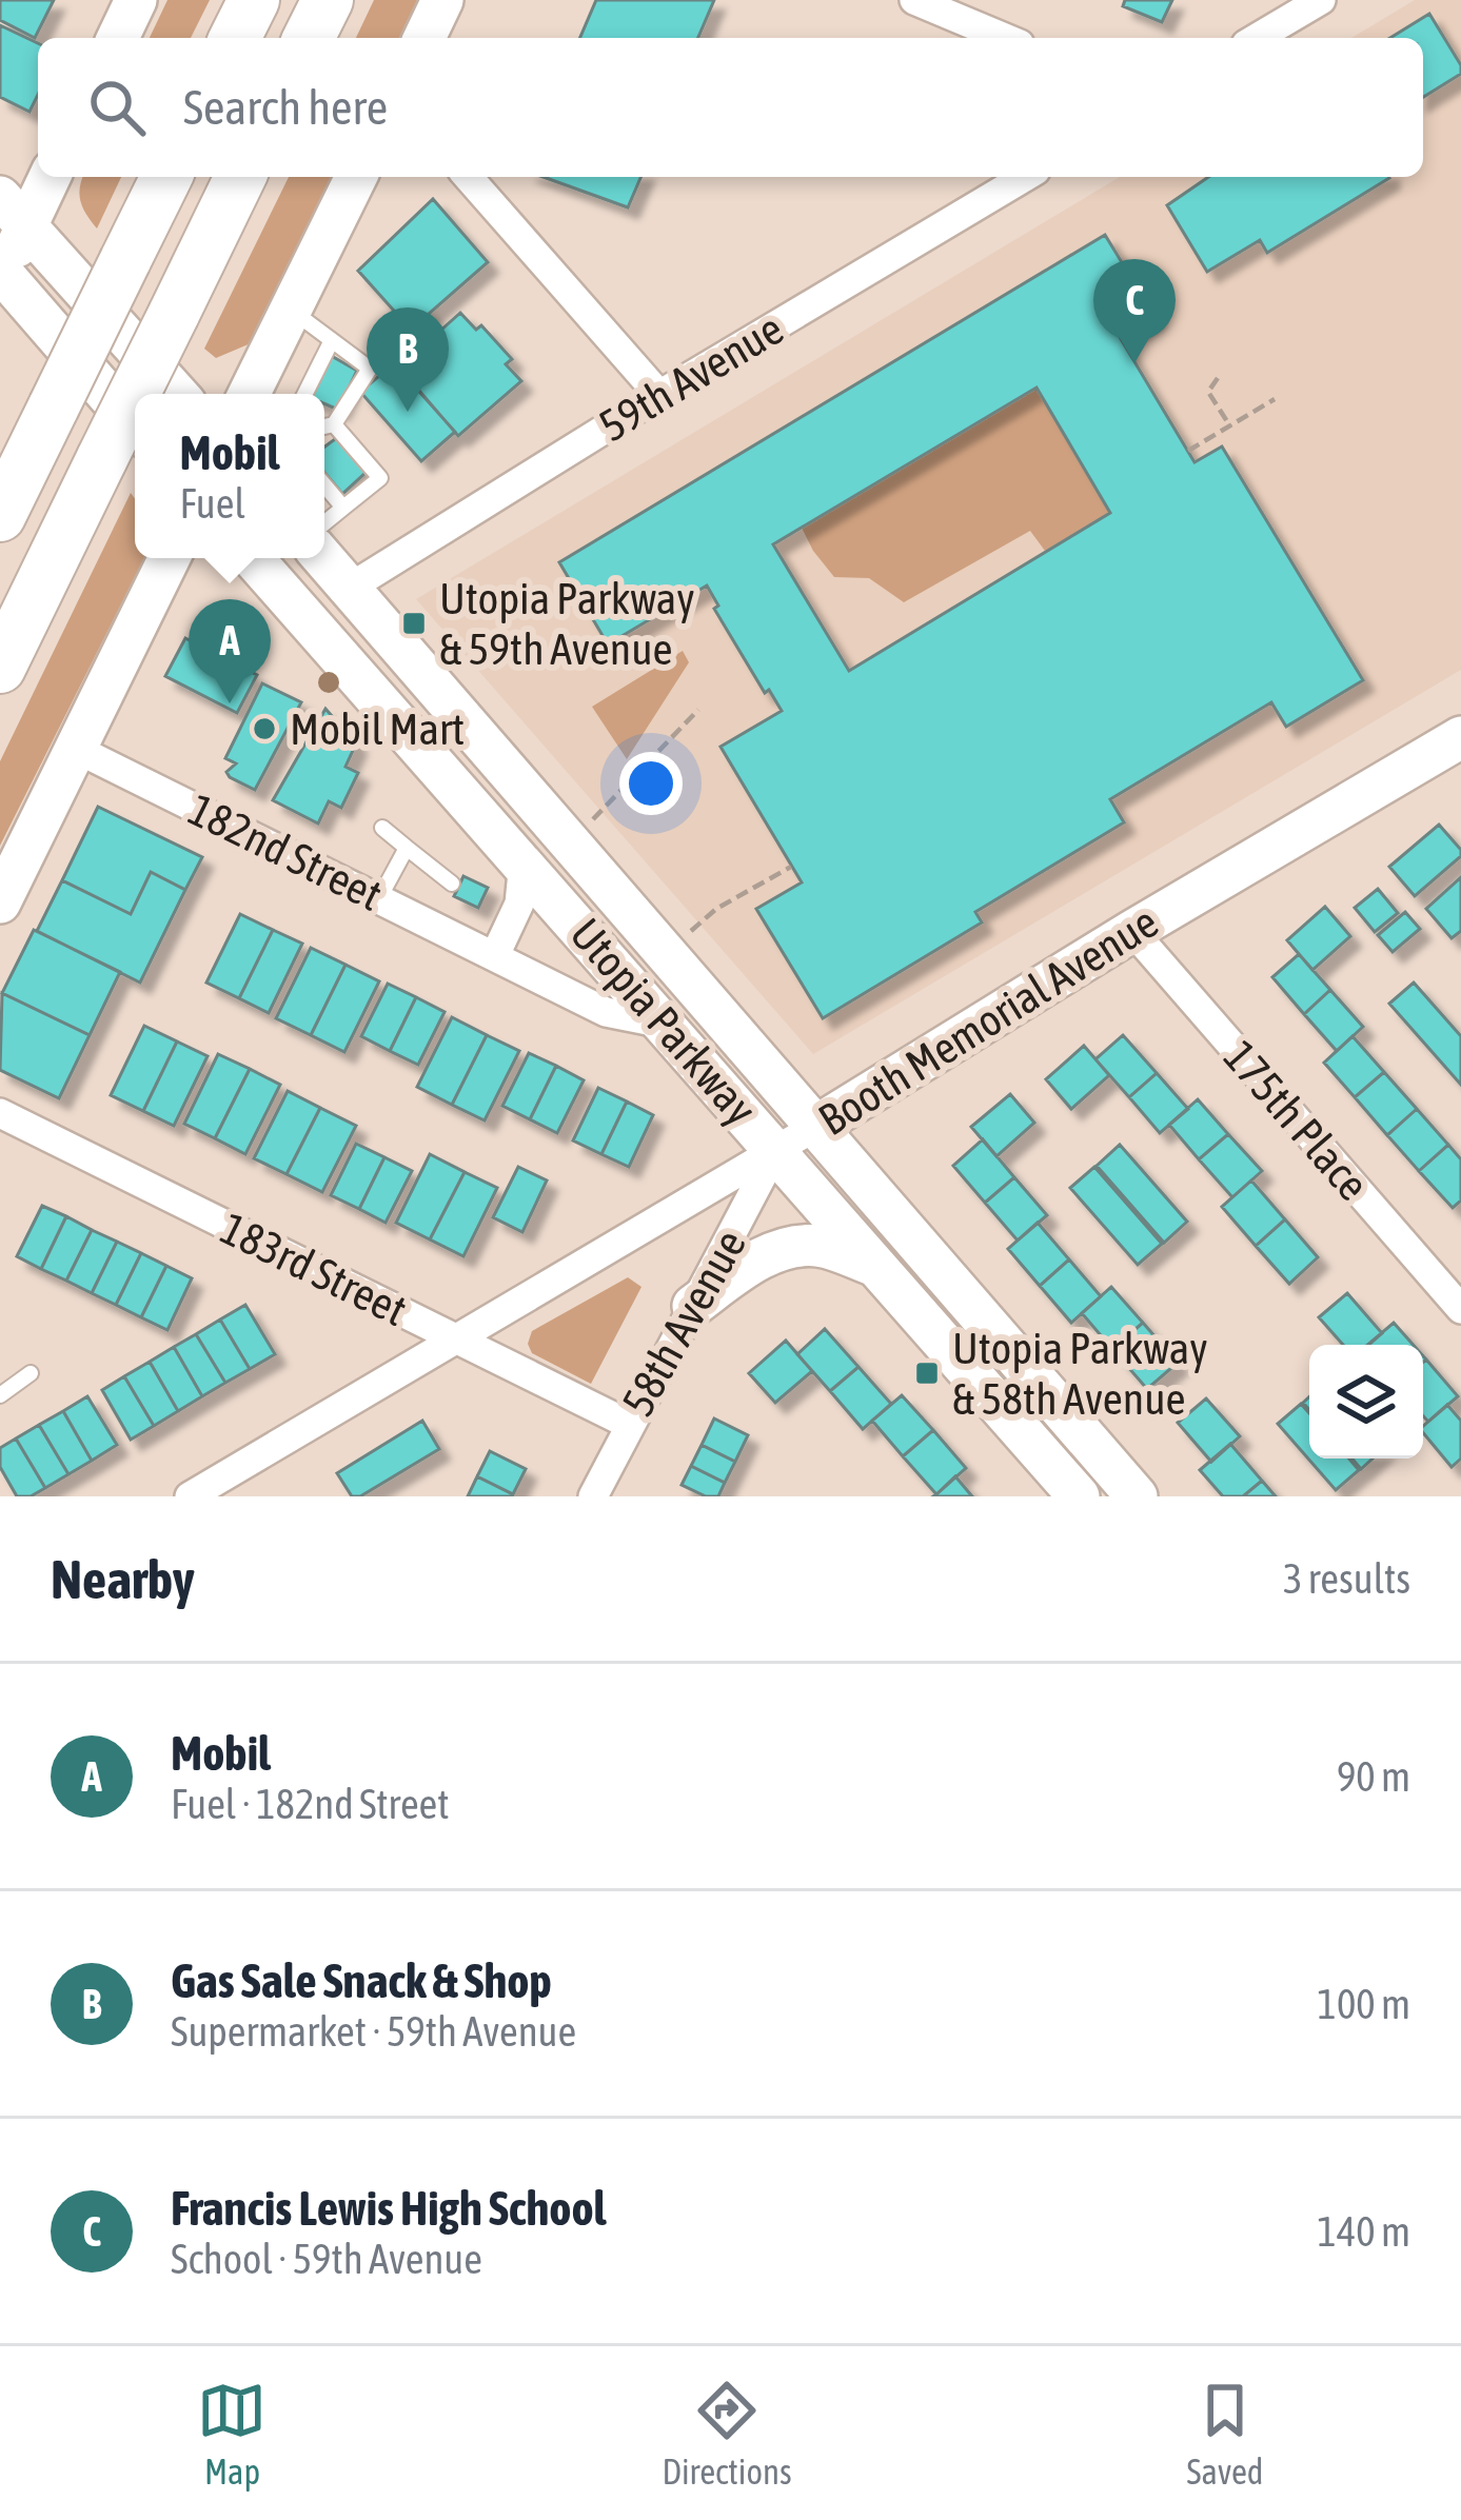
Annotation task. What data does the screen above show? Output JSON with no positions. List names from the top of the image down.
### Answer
{
  "streets": {
    "main road": ["Booth Memorial Avenue", "Utopia Parkway"],
    "street": [
      "59th Avenue",
      "182nd Street",
      "175th Place",
      "183rd Street",
      "58th Avenue"
    ]
  },
  "crossings": [
    ["59th Avenue", "Utopia Parkway"],
    ["182nd Street", "Utopia Parkway"],
    ["Booth Memorial Avenue", "Utopia Parkway"],
    ["Booth Memorial Avenue", "175th Place"],
    ["Booth Memorial Avenue", "183rd Street"],
    ["Booth Memorial Avenue", "58th Avenue"],
    ["Utopia Parkway", "58th Avenue"],
    ["183rd Street", "58th Avenue"]
  ],
  "places": {
    "transit": ["Utopia Parkway & 59th Avenue", "Utopia Parkway & 58th Avenue"],
    "other": ["Mobil Mart"]
  },
  "page": {
    "search": "Search here",
    "pins": ["C", "B", "A"],
    "popup": ["Mobil", "Fuel"],
    "heading": ["Nearby", "3 results"],
    "list": [
      {
        "mark": "A",
        "name": "Mobil",
        "note": "Fuel · 182nd Street",
        "value": "90 m"
      },
      {
        "mark": "B",
        "name": "Gas Sale Snack & Shop",
        "note": "Supermarket · 59th Avenue",
        "value": "100 m"
      },
      {
        "mark": "C",
        "name": "Francis Lewis High School",
        "note": "School · 59th Avenue",
        "value": "140 m"
      }
    ],
    "nav": ["Map", "Directions", "Saved"]
  }
}
